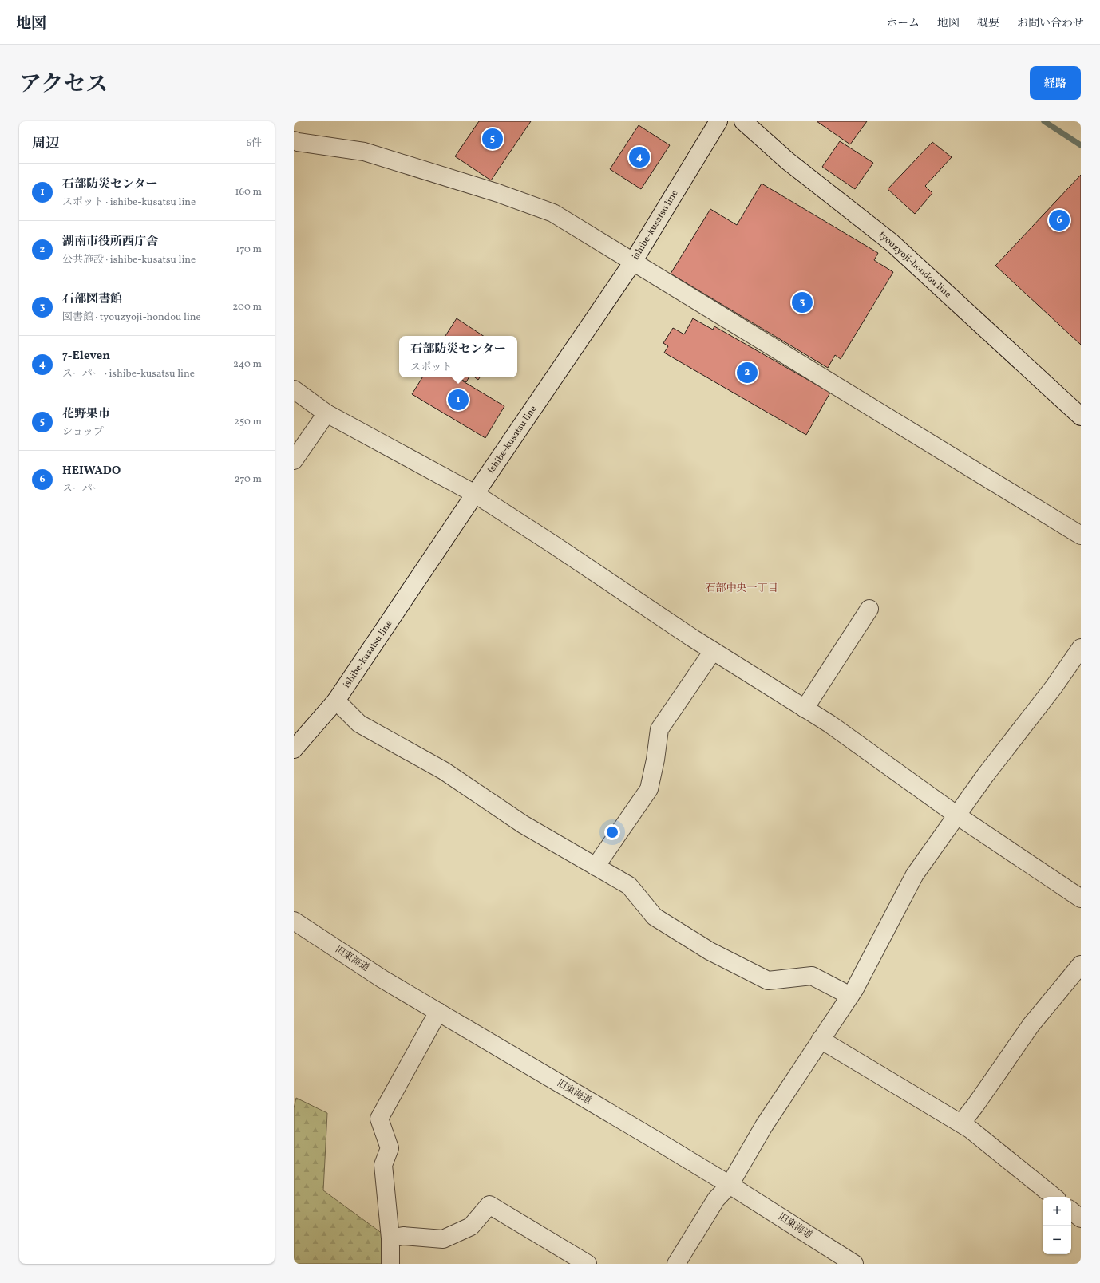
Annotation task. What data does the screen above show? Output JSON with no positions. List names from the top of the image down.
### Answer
{
  "streets": {
    "street": ["ishibe-kusatsu line", "tyouzyoji-hondou line", "旧東海道"]
  },
  "districts": ["石部中央一丁目"],
  "page": {
    "header": "地図",
    "nav": [
      "ホーム",
      "地図",
      "概要",
      "お問い合わせ"
    ],
    "title": "アクセス",
    "buttons": "経路",
    "heading": ["周辺", "6件"],
    "pins": [
      "5",
      "4",
      "6",
      "3",
      "2",
      "1"
    ],
    "list": [
      {
        "mark": "1",
        "name": "石部防災センター",
        "note": "スポット · ishibe-kusatsu line",
        "value": "160 m"
      },
      {
        "mark": "2",
        "name": "湖南市役所西庁舎",
        "note": "公共施設 · ishibe-kusatsu line",
        "value": "170 m"
      },
      {
        "mark": "3",
        "name": "石部図書館",
        "note": "図書館 · tyouzyoji-hondou line",
        "value": "200 m"
      },
      {
        "mark": "4",
        "name": "7-Eleven",
        "note": "スーパー · ishibe-kusatsu line",
        "value": "240 m"
      },
      {
        "mark": "5",
        "name": "花野果市",
        "note": "ショップ",
        "value": "250 m"
      },
      {
        "mark": "6",
        "name": "HEIWADO",
        "note": "スーパー",
        "value": "270 m"
      }
    ],
    "popup": ["石部防災センター", "スポット"],
    "map_buttons": ["+", "−"]
  }
}
